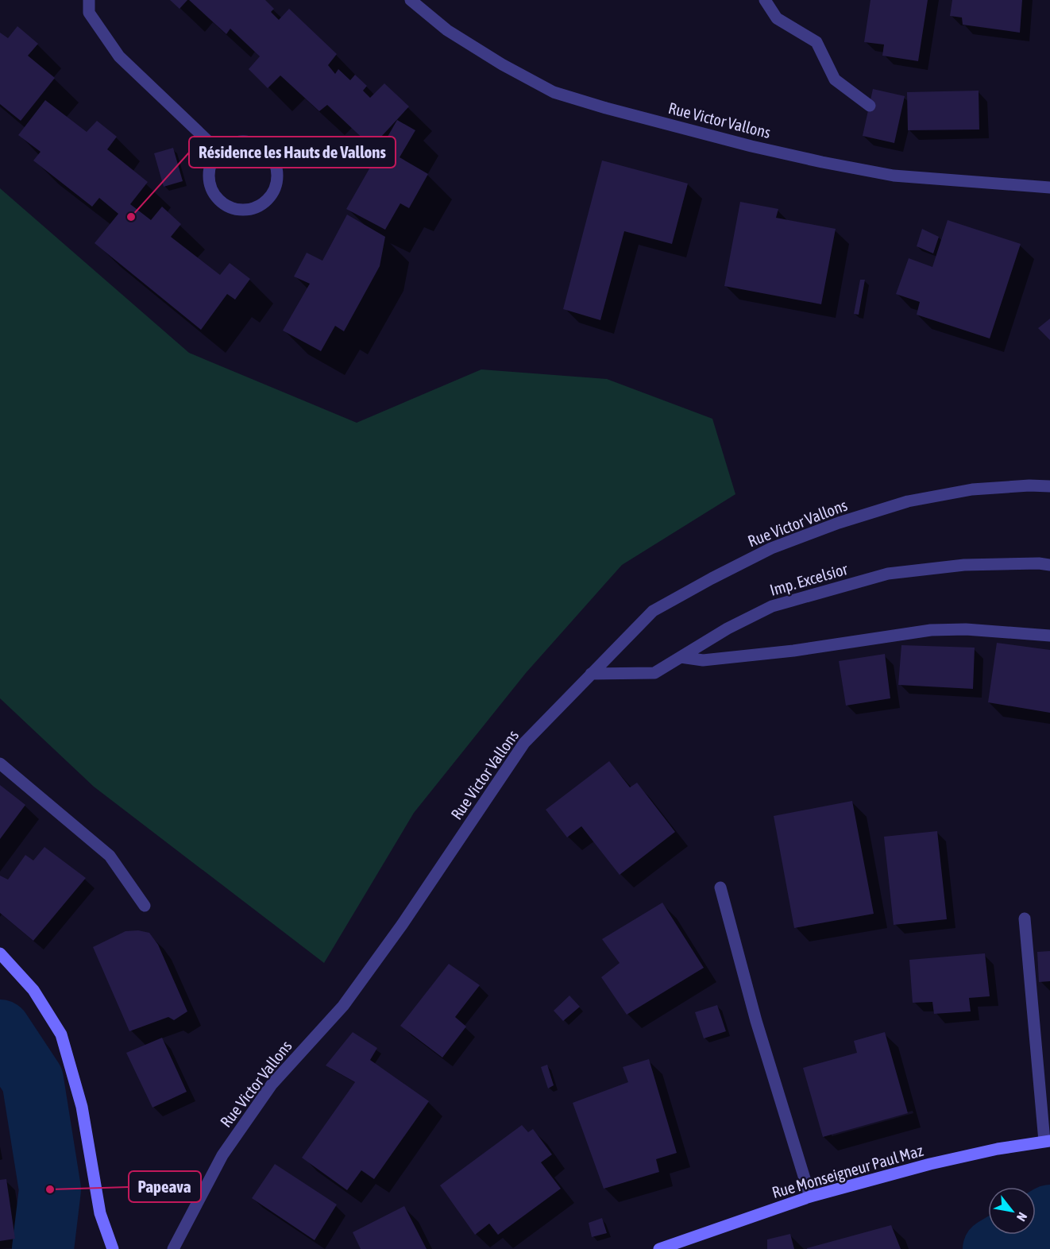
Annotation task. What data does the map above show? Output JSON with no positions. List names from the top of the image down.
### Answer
{
  "streets": {
    "main road": ["Rue Monseigneur Paul Maz"],
    "street": ["Rue Victor Vallons", "Imp. Excelsior"]
  },
  "crossings": [
    ["Rue Victor Vallons", "Imp. Excelsior"]
  ],
  "places": ["Résidence les Hauts de Vallons", "Papeava"],
  "north": "bottom right"
}
